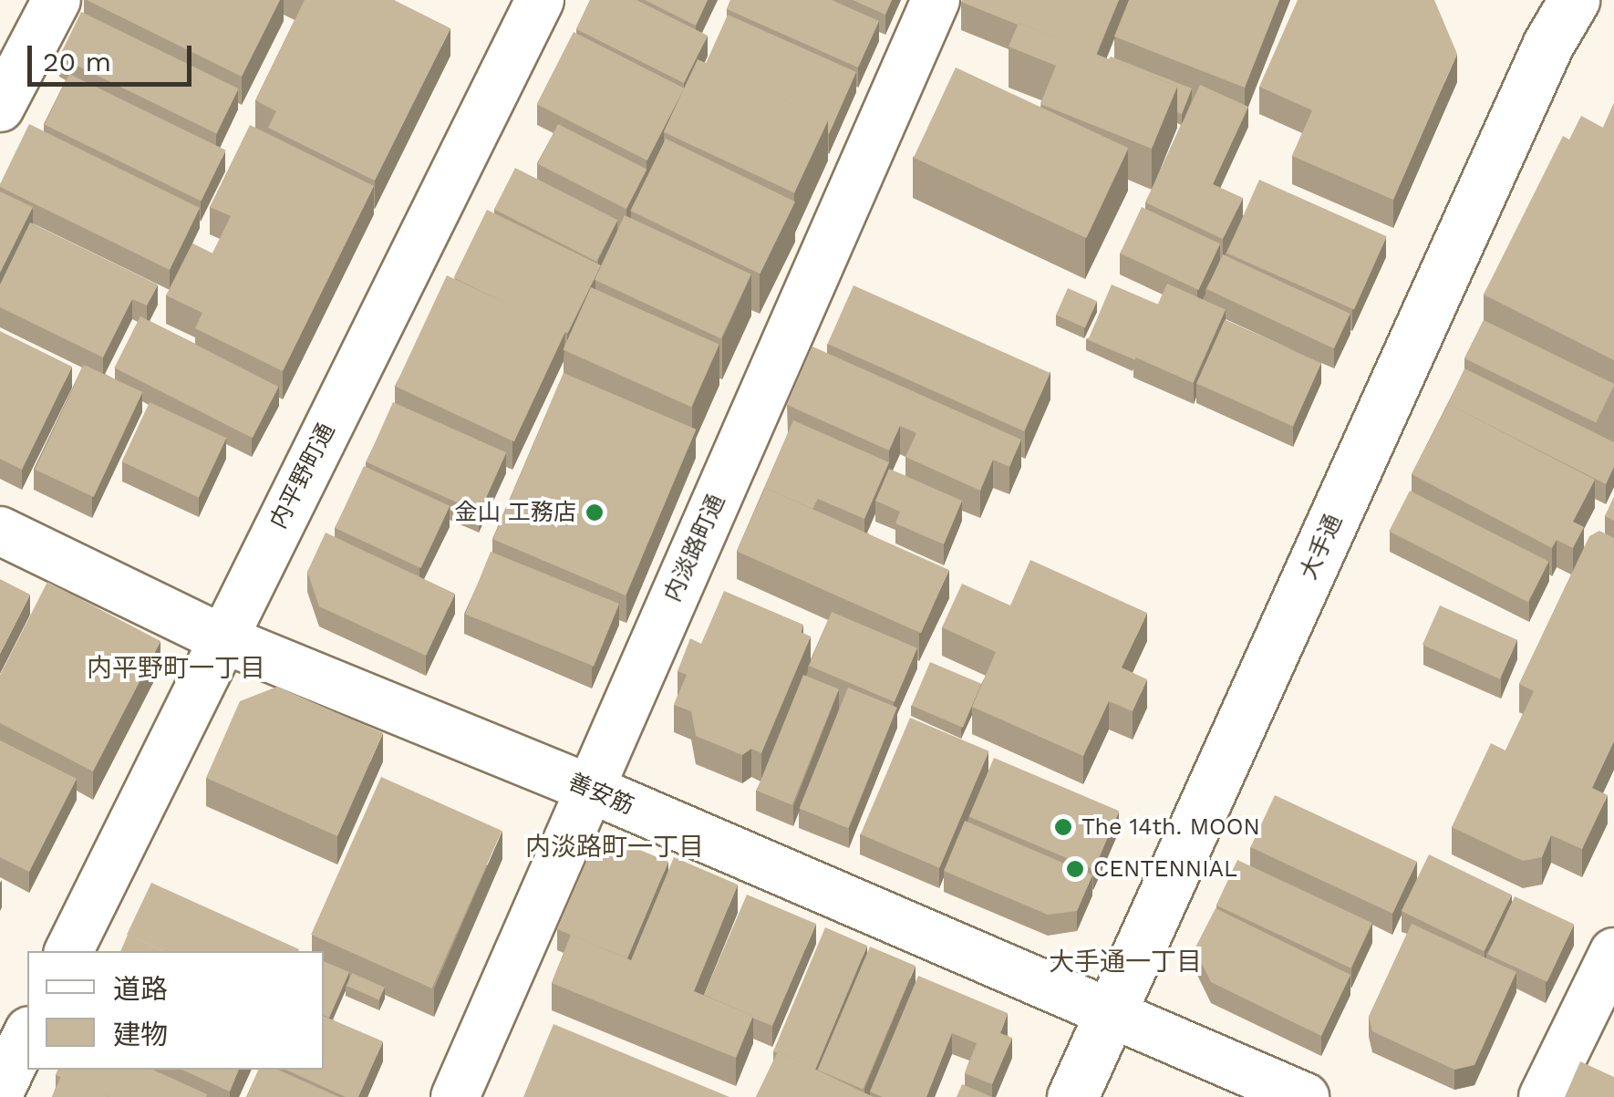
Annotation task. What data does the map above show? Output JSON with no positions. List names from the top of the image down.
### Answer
{
  "streets": {
    "street": [
      "内平野町通",
      "大手通",
      "内淡路町通",
      "善安筋"
    ]
  },
  "crossings": [
    ["内平野町通", "善安筋"],
    ["大手通", "善安筋"],
    ["内淡路町通", "善安筋"]
  ],
  "districts": ["内平野町一丁目", "内淡路町一丁目", "大手通一丁目"],
  "places": ["金山 工務店", "The 14th. MOON", "CENTENNIAL"],
  "legend": ["道路", "建物"],
  "scale_bar": "20 m"
}
